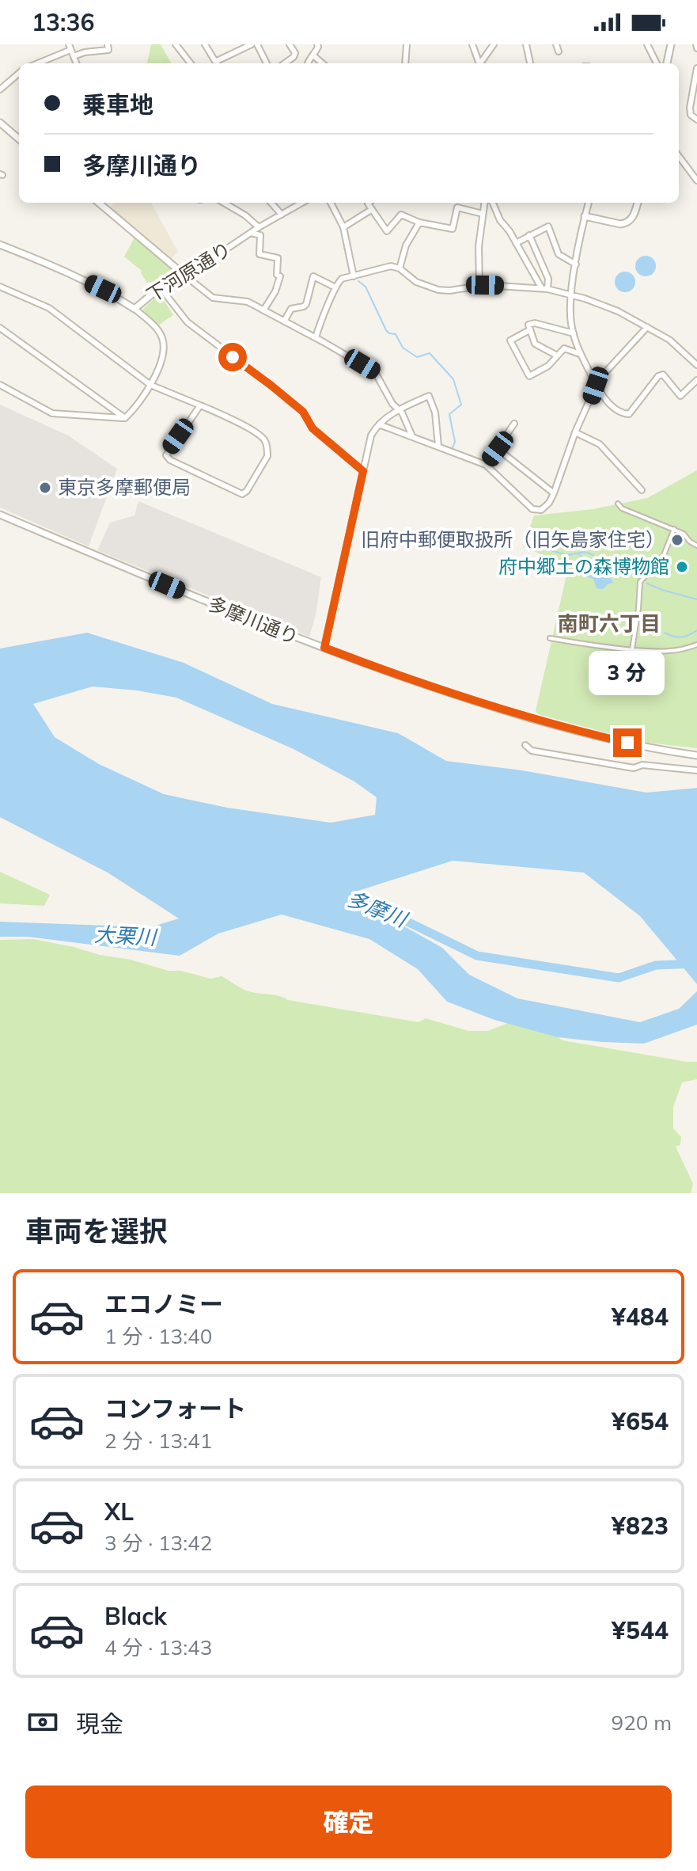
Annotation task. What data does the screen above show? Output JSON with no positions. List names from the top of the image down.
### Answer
{
  "streets": {
    "street": ["下河原通り", "多摩川通り"]
  },
  "districts": ["南町六丁目"],
  "water": ["多摩川", "大栗川"],
  "places": ["東京多摩郵便局", "旧府中郵便取扱所（旧矢島家住宅）", "府中郷土の森博物館"],
  "page": {
    "status": "13:36",
    "banner": ["乗車地", "多摩川通り"],
    "bubble": "3 分",
    "heading": "車両を選択",
    "list": [
      {
        "name": "エコノミー",
        "note": "1 分 · 13:40",
        "value": "¥484"
      },
      {
        "name": "コンフォート",
        "note": "2 分 · 13:41",
        "value": "¥654"
      },
      {
        "name": "XL",
        "note": "3 分 · 13:42",
        "value": "¥823"
      },
      {
        "name": "Black",
        "note": "4 分 · 13:43",
        "value": "¥544"
      }
    ],
    "pay": ["現金", "920 m"],
    "buttons": "確定"
  }
}
